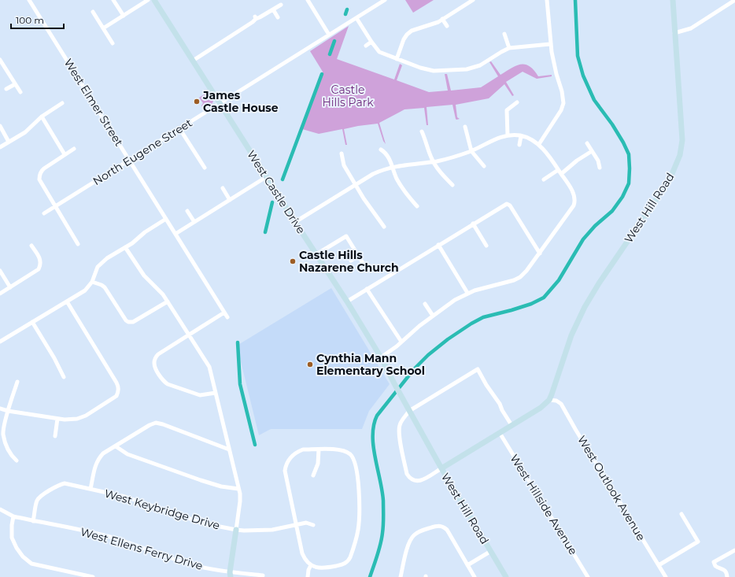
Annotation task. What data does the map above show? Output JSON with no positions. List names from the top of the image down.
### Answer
{
  "streets": {
    "street": [
      "West Elmer Street",
      "North Eugene Street",
      "West Castle Drive",
      "West Hill Road",
      "West Outlook Avenue",
      "West Hillside Avenue",
      "West Keybridge Drive",
      "West Ellens Ferry Drive"
    ]
  },
  "crossings": [
    ["West Elmer Street", "North Eugene Street"],
    ["North Eugene Street", "West Castle Drive"],
    ["West Castle Drive", "West Hill Road"],
    ["West Hill Road", "West Outlook Avenue"],
    ["West Hill Road", "West Hillside Avenue"],
    ["West Keybridge Drive", "West Ellens Ferry Drive"]
  ],
  "parks": ["Castle Hills Park"],
  "places": ["James Castle House", "Castle Hills Nazarene Church", "Cynthia Mann Elementary School"],
  "scale_bar": "100 m"
}
